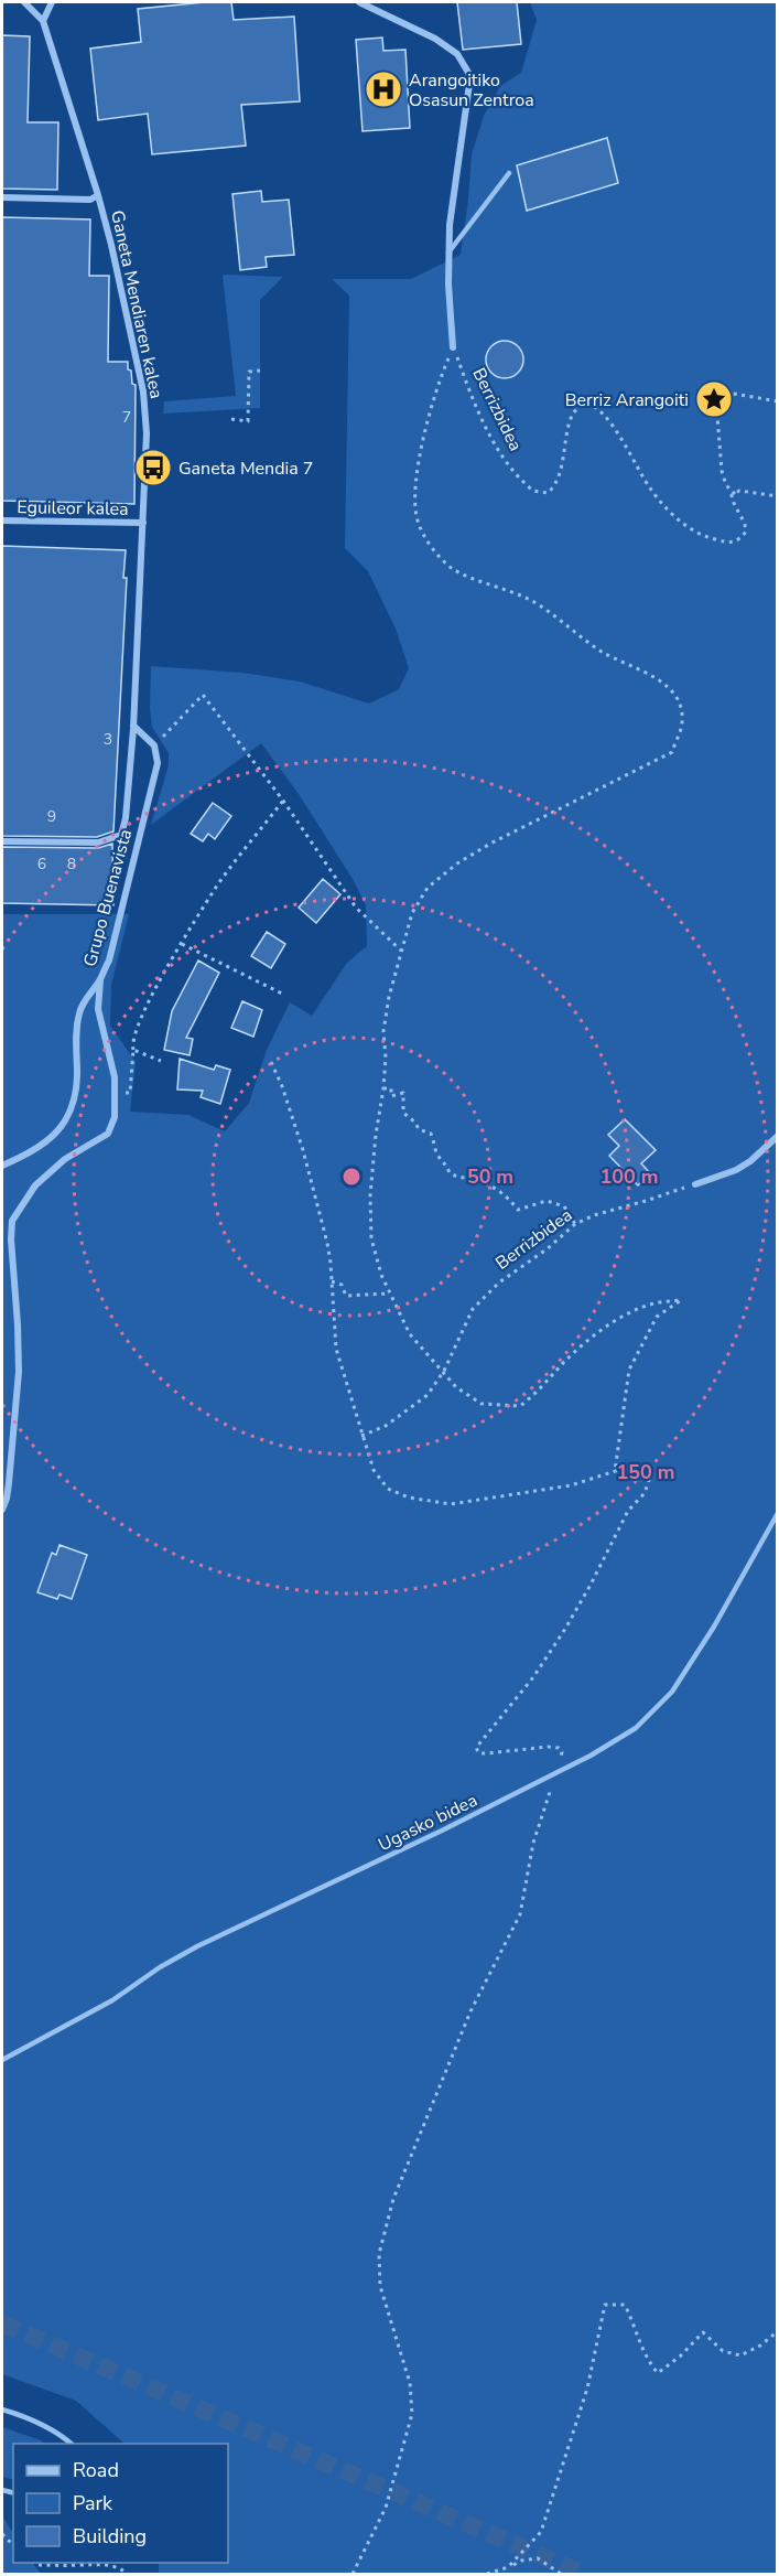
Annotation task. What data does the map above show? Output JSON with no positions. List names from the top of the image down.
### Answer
{
  "streets": {
    "street": ["Ganeta Mendiaren kalea", "Eguileor kalea", "Grupo Buenavista"],
    "lane": ["Ugasko bidea"],
    "path": ["Berrizbidea"]
  },
  "crossings": [
    ["Ganeta Mendiaren kalea", "Eguileor kalea"]
  ],
  "places": {
    "hospital": ["Arangoitiko Osasun Zentroa"],
    "place": ["Berriz Arangoiti"],
    "bus stop": ["Ganeta Mendia 7"]
  },
  "house_numbers": [
    "7",
    "3",
    "9",
    "6",
    "8"
  ],
  "legend": ["Road", "Park", "Building"],
  "rings": ["50 m", "100 m", "150 m"]
}
